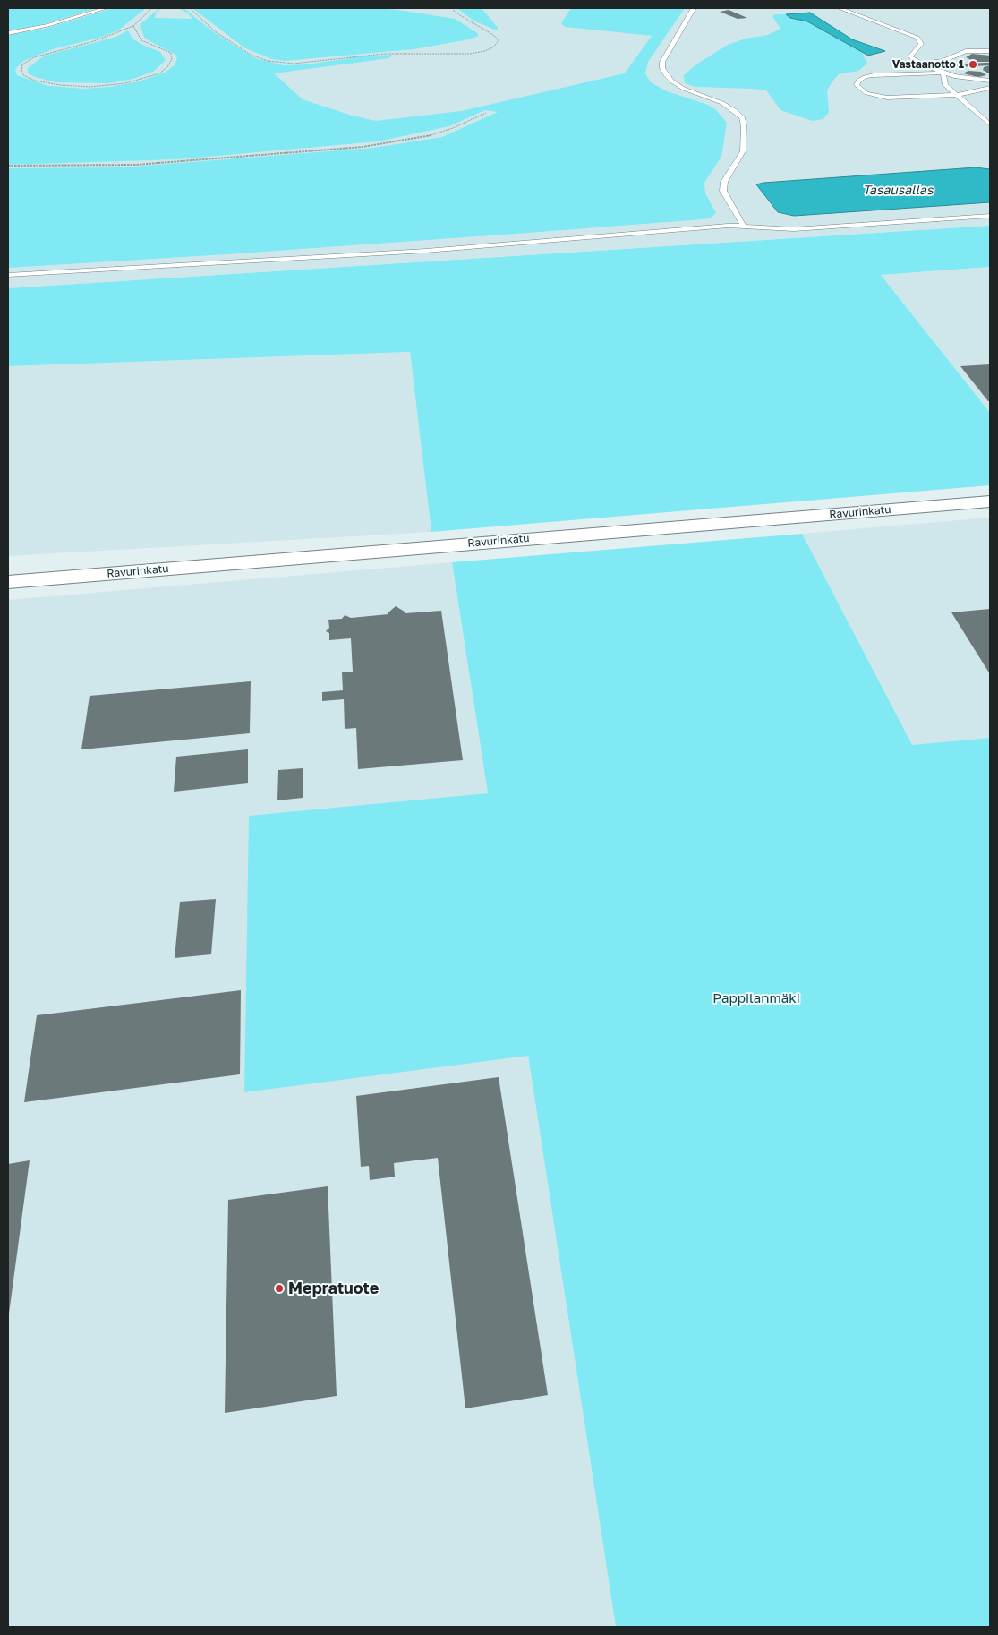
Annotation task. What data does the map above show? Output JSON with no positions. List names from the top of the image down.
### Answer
{
  "streets": {
    "street": ["Ravurinkatu"]
  },
  "water": ["Tasausallas"],
  "parks": ["Pappilanmäki"],
  "places": ["Vastaanotto 1", "Mepratuote"]
}
